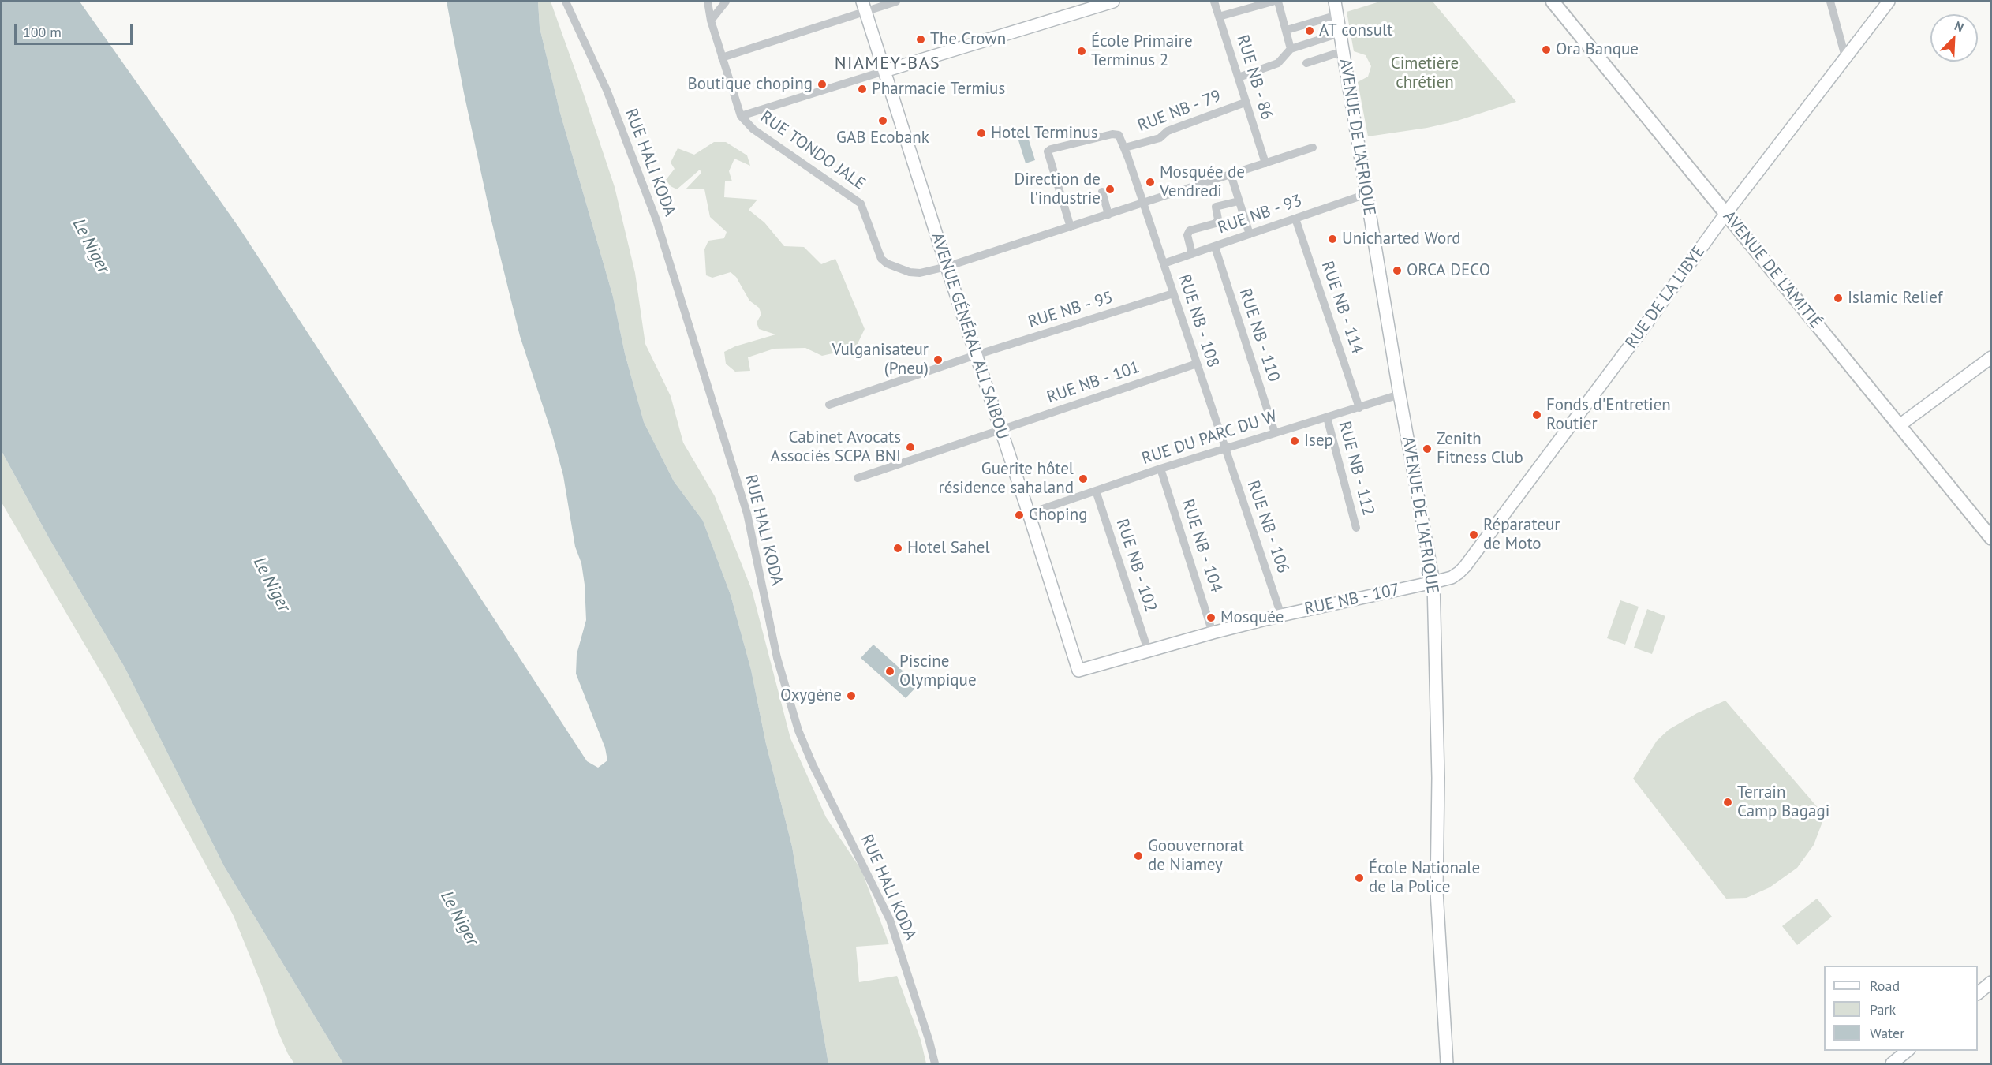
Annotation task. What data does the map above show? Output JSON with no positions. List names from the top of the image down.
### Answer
{
  "streets": {
    "main road": ["AVENUE DE L'AMITIÉ"],
    "street": [
      "RUE NB - 86",
      "RUE NB - 79",
      "AVENUE DE L'AFRIQUE",
      "RUE TONDO JALE",
      "RUE HALI KODA",
      "RUE NB - 93",
      "RUE DE LA LIBYE",
      "RUE NB - 114",
      "RUE NB - 95",
      "RUE NB - 108",
      "RUE NB - 110",
      "AVENUE GÉNÉRAL ALI SAIBOU",
      "RUE NB - 101",
      "RUE DU PARC DU W",
      "RUE NB - 112",
      "RUE NB - 106",
      "RUE NB - 104",
      "RUE NB - 102",
      "RUE NB - 107"
    ]
  },
  "crossings": [
    ["RUE NB - 86", "RUE NB - 79"],
    ["RUE NB - 86", "RUE TONDO JALE"],
    ["RUE NB - 79", "RUE NB - 108"],
    ["AVENUE DE L'AFRIQUE", "RUE NB - 93"],
    ["AVENUE DE L'AFRIQUE", "RUE DE LA LIBYE"],
    ["AVENUE DE L'AFRIQUE", "RUE DU PARC DU W"],
    ["AVENUE DE L'AFRIQUE", "RUE NB - 107"],
    ["RUE TONDO JALE", "RUE NB - 108"],
    ["RUE TONDO JALE", "AVENUE GÉNÉRAL ALI SAIBOU"],
    ["RUE NB - 93", "RUE NB - 114"],
    ["RUE NB - 93", "RUE NB - 108"],
    ["RUE NB - 93", "RUE NB - 110"],
    ["AVENUE DE L'AMITIÉ", "RUE DE LA LIBYE"],
    ["RUE DE LA LIBYE", "RUE NB - 107"],
    ["RUE NB - 114", "RUE DU PARC DU W"],
    ["RUE NB - 95", "RUE NB - 108"],
    ["RUE NB - 95", "AVENUE GÉNÉRAL ALI SAIBOU"],
    ["RUE NB - 108", "RUE NB - 101"],
    ["RUE NB - 108", "RUE DU PARC DU W"],
    ["RUE NB - 108", "RUE NB - 106"],
    ["RUE NB - 110", "RUE DU PARC DU W"],
    ["AVENUE GÉNÉRAL ALI SAIBOU", "RUE NB - 101"],
    ["AVENUE GÉNÉRAL ALI SAIBOU", "RUE DU PARC DU W"],
    ["AVENUE GÉNÉRAL ALI SAIBOU", "RUE NB - 107"],
    ["RUE DU PARC DU W", "RUE NB - 112"],
    ["RUE DU PARC DU W", "RUE NB - 106"],
    ["RUE DU PARC DU W", "RUE NB - 104"],
    ["RUE DU PARC DU W", "RUE NB - 102"],
    ["RUE NB - 106", "RUE NB - 107"],
    ["RUE NB - 104", "RUE NB - 107"],
    ["RUE NB - 102", "RUE NB - 107"]
  ],
  "districts": ["NIAMEY-BAS"],
  "water": ["Le Niger"],
  "parks": ["Cimetière chrétien"],
  "places": [
    "AT consult",
    "The Crown",
    "Ora Banque",
    "École Primaire Terminus 2",
    "Boutique choping",
    "Pharmacie Termius",
    "GAB Ecobank",
    "Hotel Terminus",
    "Mosquée de Vendredi",
    "Direction de l'industrie",
    "Unicharted Word",
    "ORCA DECO",
    "Islamic Relief",
    "Vulganisateur (Pneu)",
    "Fonds d'Entretien Routier",
    "Isep",
    "Cabinet Avocats Associés SCPA BNI",
    "Zenith Fitness Club",
    "Guerite hôtel résidence sahaland",
    "Choping",
    "Réparateur de Moto",
    "Hotel Sahel",
    "Mosquée",
    "Piscine Olympique",
    "Oxygène",
    "Terrain Camp Bagagi",
    "Goouvernorat de Niamey",
    "École Nationale de la Police"
  ],
  "legend": ["Road", "Park", "Water"],
  "scale_bar": "100 m",
  "north": "top right"
}
